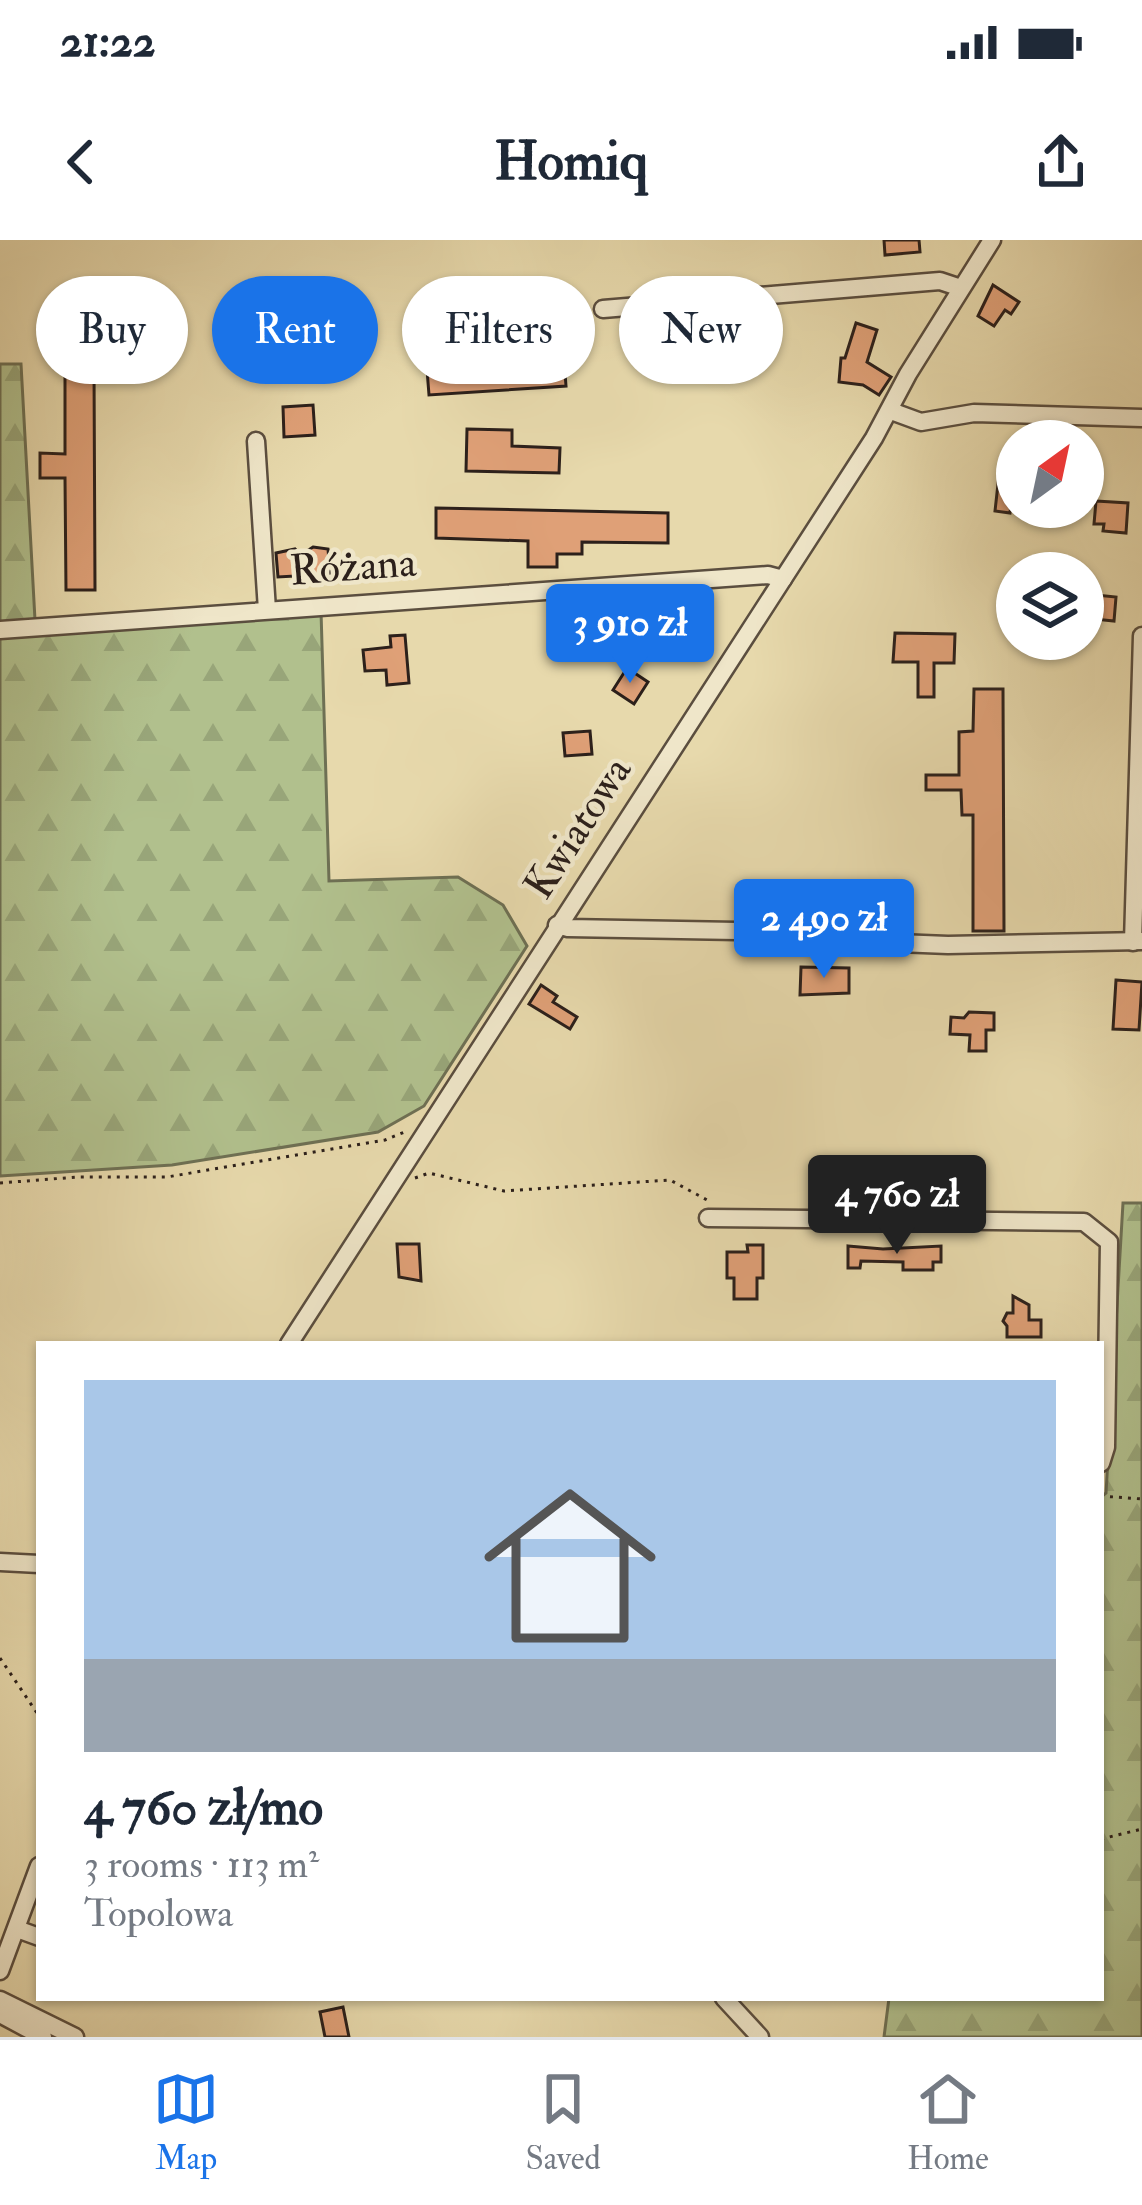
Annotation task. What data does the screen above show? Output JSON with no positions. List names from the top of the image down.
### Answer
{
  "streets": {
    "street": ["Różana", "Kwiatowa"]
  },
  "crossings": [
    ["Różana", "Kwiatowa"]
  ],
  "north": "top right",
  "page": {
    "status": "21:22",
    "header": "Homiq",
    "chip": [
      "Buy",
      "Rent",
      "Filters",
      "New"
    ],
    "price": ["3 910 zł", "2 490 zł", "4 760 zł"],
    "list": [
      {
        "name": "4 760 zł/mo",
        "note": "3 rooms · 113 m² · Topolowa"
      }
    ],
    "tabs": ["Map", "Saved", "Home"]
  }
}
